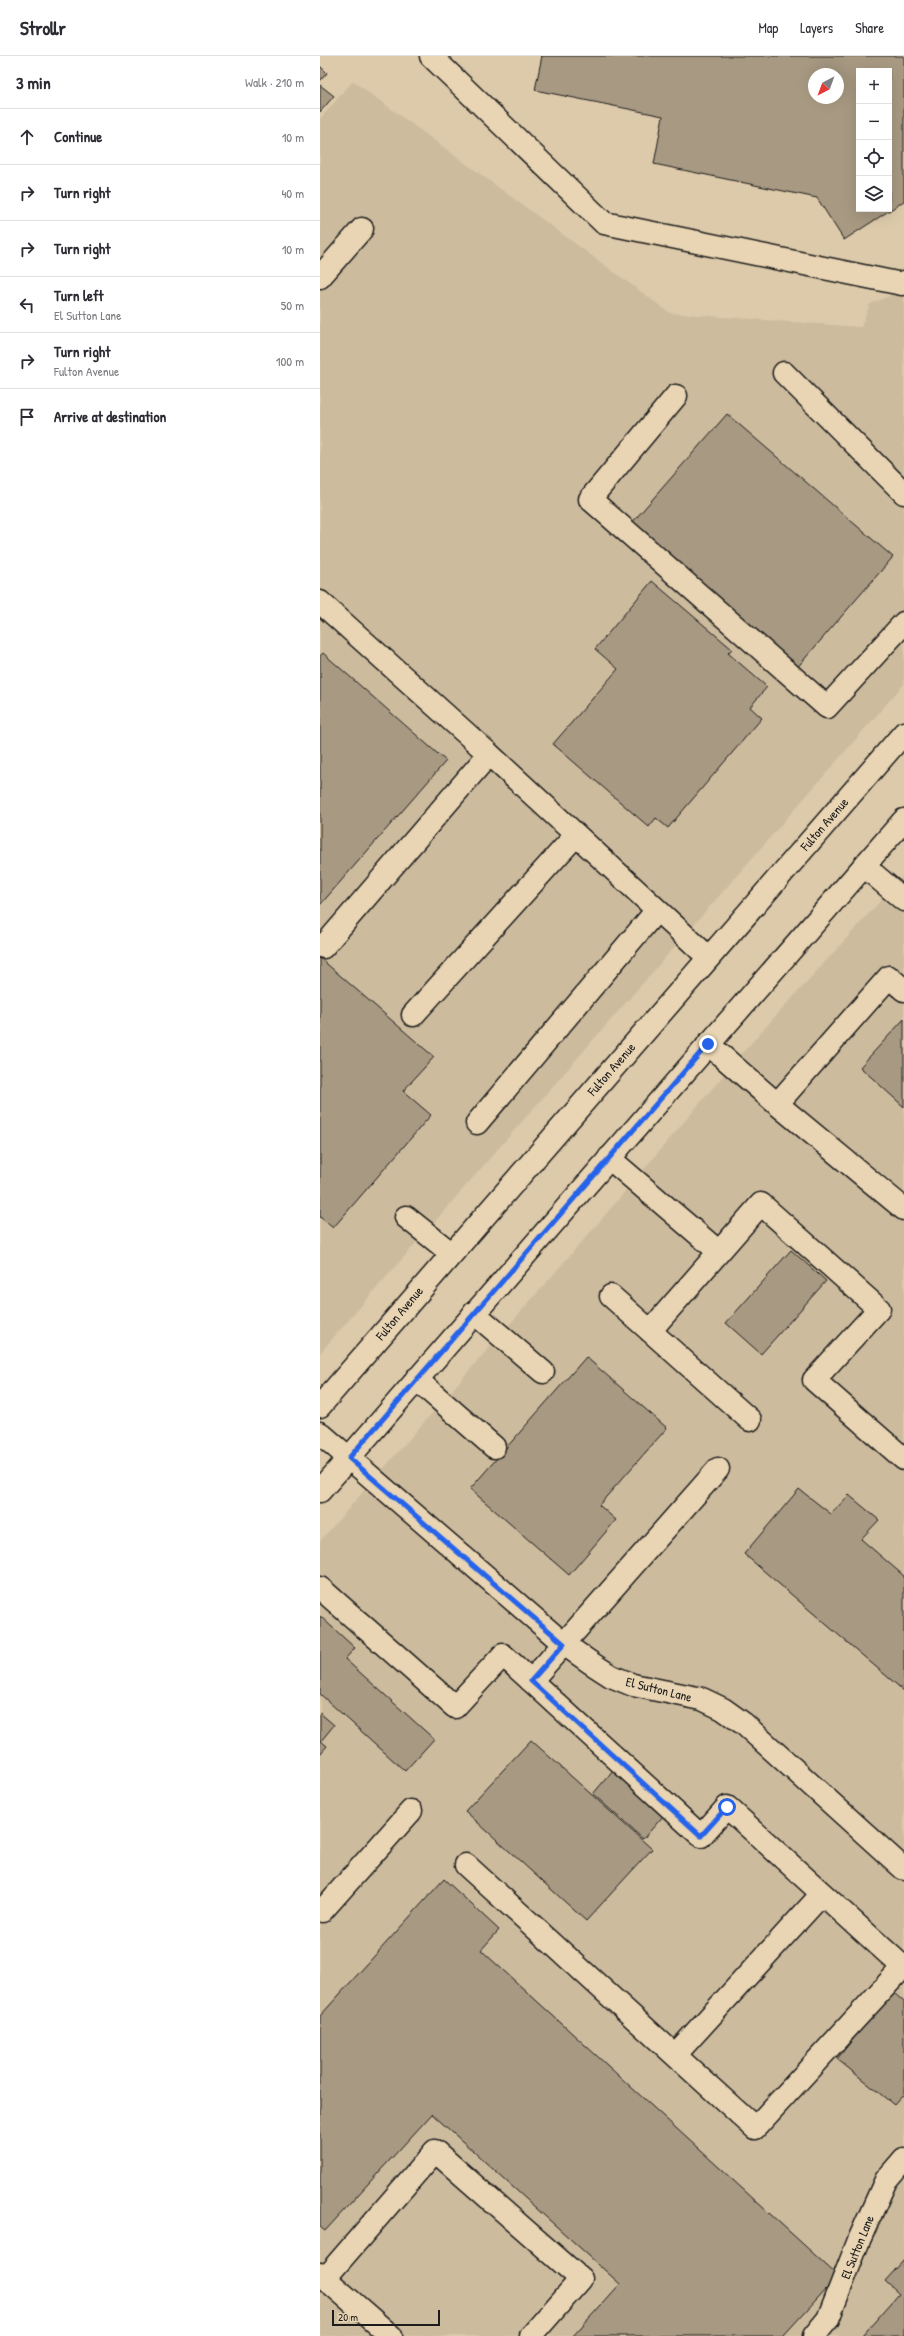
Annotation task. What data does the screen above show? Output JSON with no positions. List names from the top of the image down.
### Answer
{
  "streets": {
    "main road": ["Fulton Avenue", "El Sutton Lane"]
  },
  "scale_bar": "20 m",
  "north": "bottom left",
  "page": {
    "header": "Strollr",
    "nav": ["Map", "Layers", "Share"],
    "heading": ["3 min", "Walk · 210 m"],
    "map_buttons": ["+", "−"],
    "list": [
      ["Continue", "10 m"],
      ["Turn right", "40 m"],
      ["Turn right", "10 m"],
      ["Turn left", "El Sutton Lane", "50 m"],
      ["Turn right", "Fulton Avenue", "100 m"],
      "Arrive at destination"
    ],
    "scale": "20 m"
  }
}
